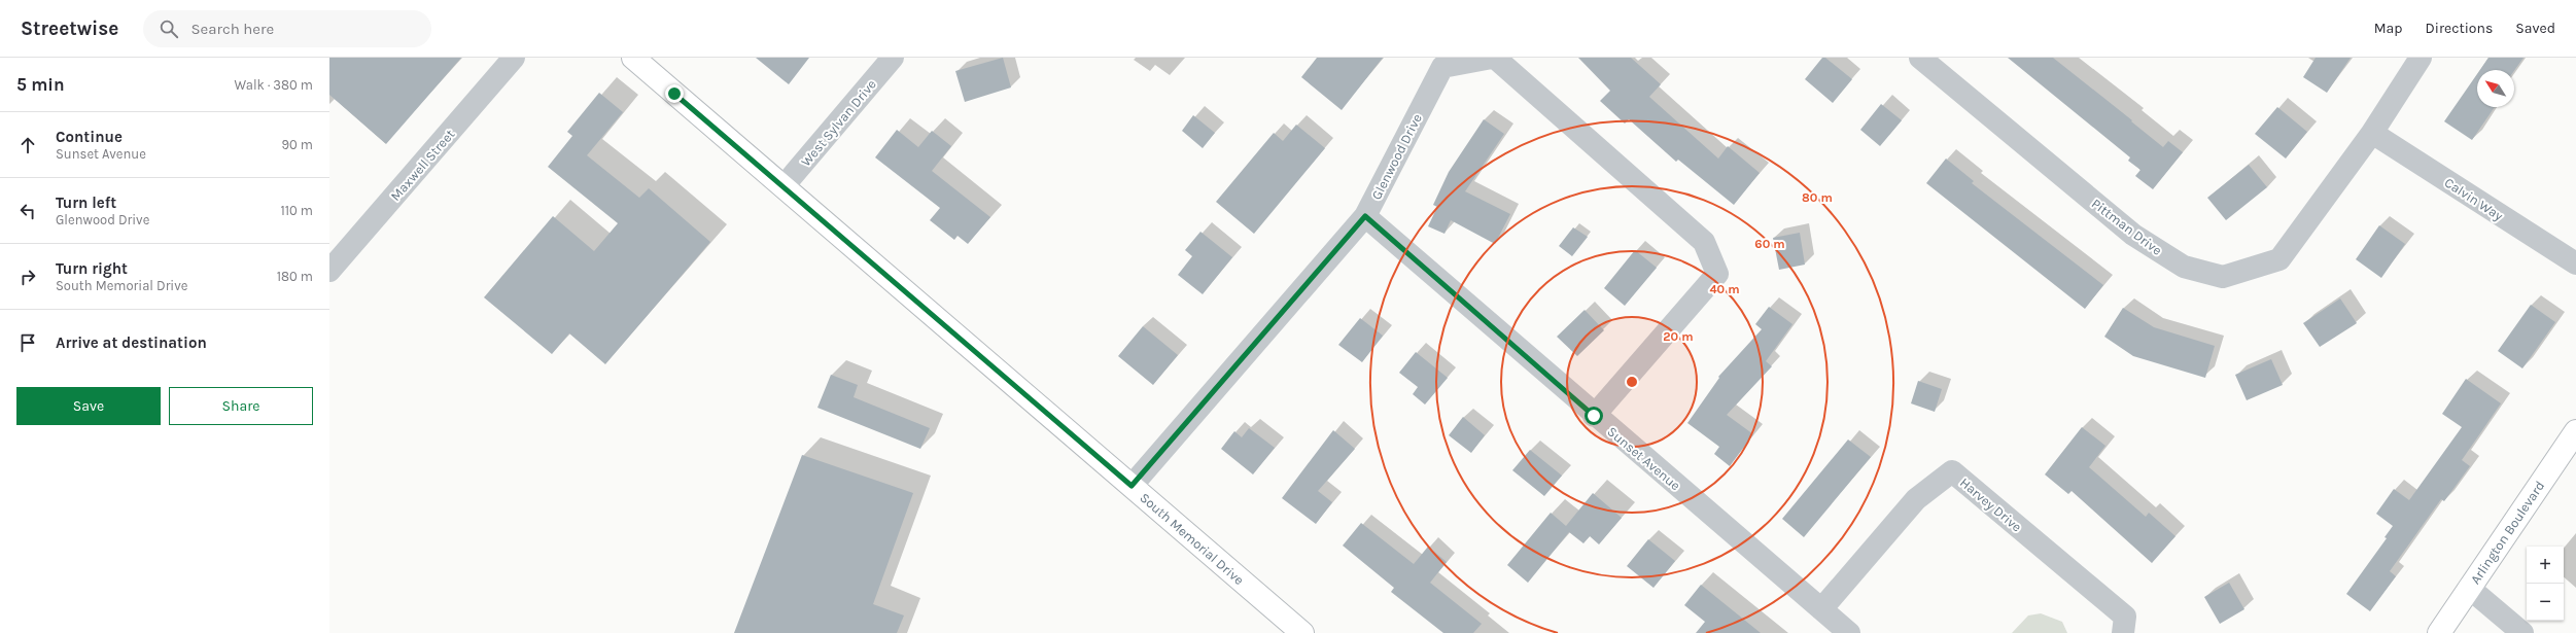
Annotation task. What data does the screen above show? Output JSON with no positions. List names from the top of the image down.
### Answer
{
  "streets": {
    "main road": ["Arlington Boulevard", "South Memorial Drive"],
    "street": [
      "West Sylvan Drive",
      "Glenwood Drive",
      "Maxwell Street",
      "Calvin Way",
      "Pittman Drive",
      "Sunset Avenue",
      "Harvey Drive"
    ]
  },
  "crossings": [
    ["West Sylvan Drive", "South Memorial Drive"],
    ["Glenwood Drive", "Sunset Avenue"],
    ["Glenwood Drive", "South Memorial Drive"],
    ["Calvin Way", "Pittman Drive"],
    ["Sunset Avenue", "Harvey Drive"]
  ],
  "north": "top left",
  "page": {
    "header": "Streetwise",
    "search": "Search here",
    "nav": ["Map", "Directions", "Saved"],
    "heading": ["5 min", "Walk · 380 m"],
    "list": [
      ["Continue", "Sunset Avenue", "90 m"],
      ["Turn left", "Glenwood Drive", "110 m"],
      ["Turn right", "South Memorial Drive", "180 m"],
      "Arrive at destination"
    ],
    "buttons": ["Save", "Share"],
    "map_buttons": ["+", "−"]
  },
  "rings": [
    "80 m",
    "60 m",
    "40 m",
    "20 m"
  ]
}
